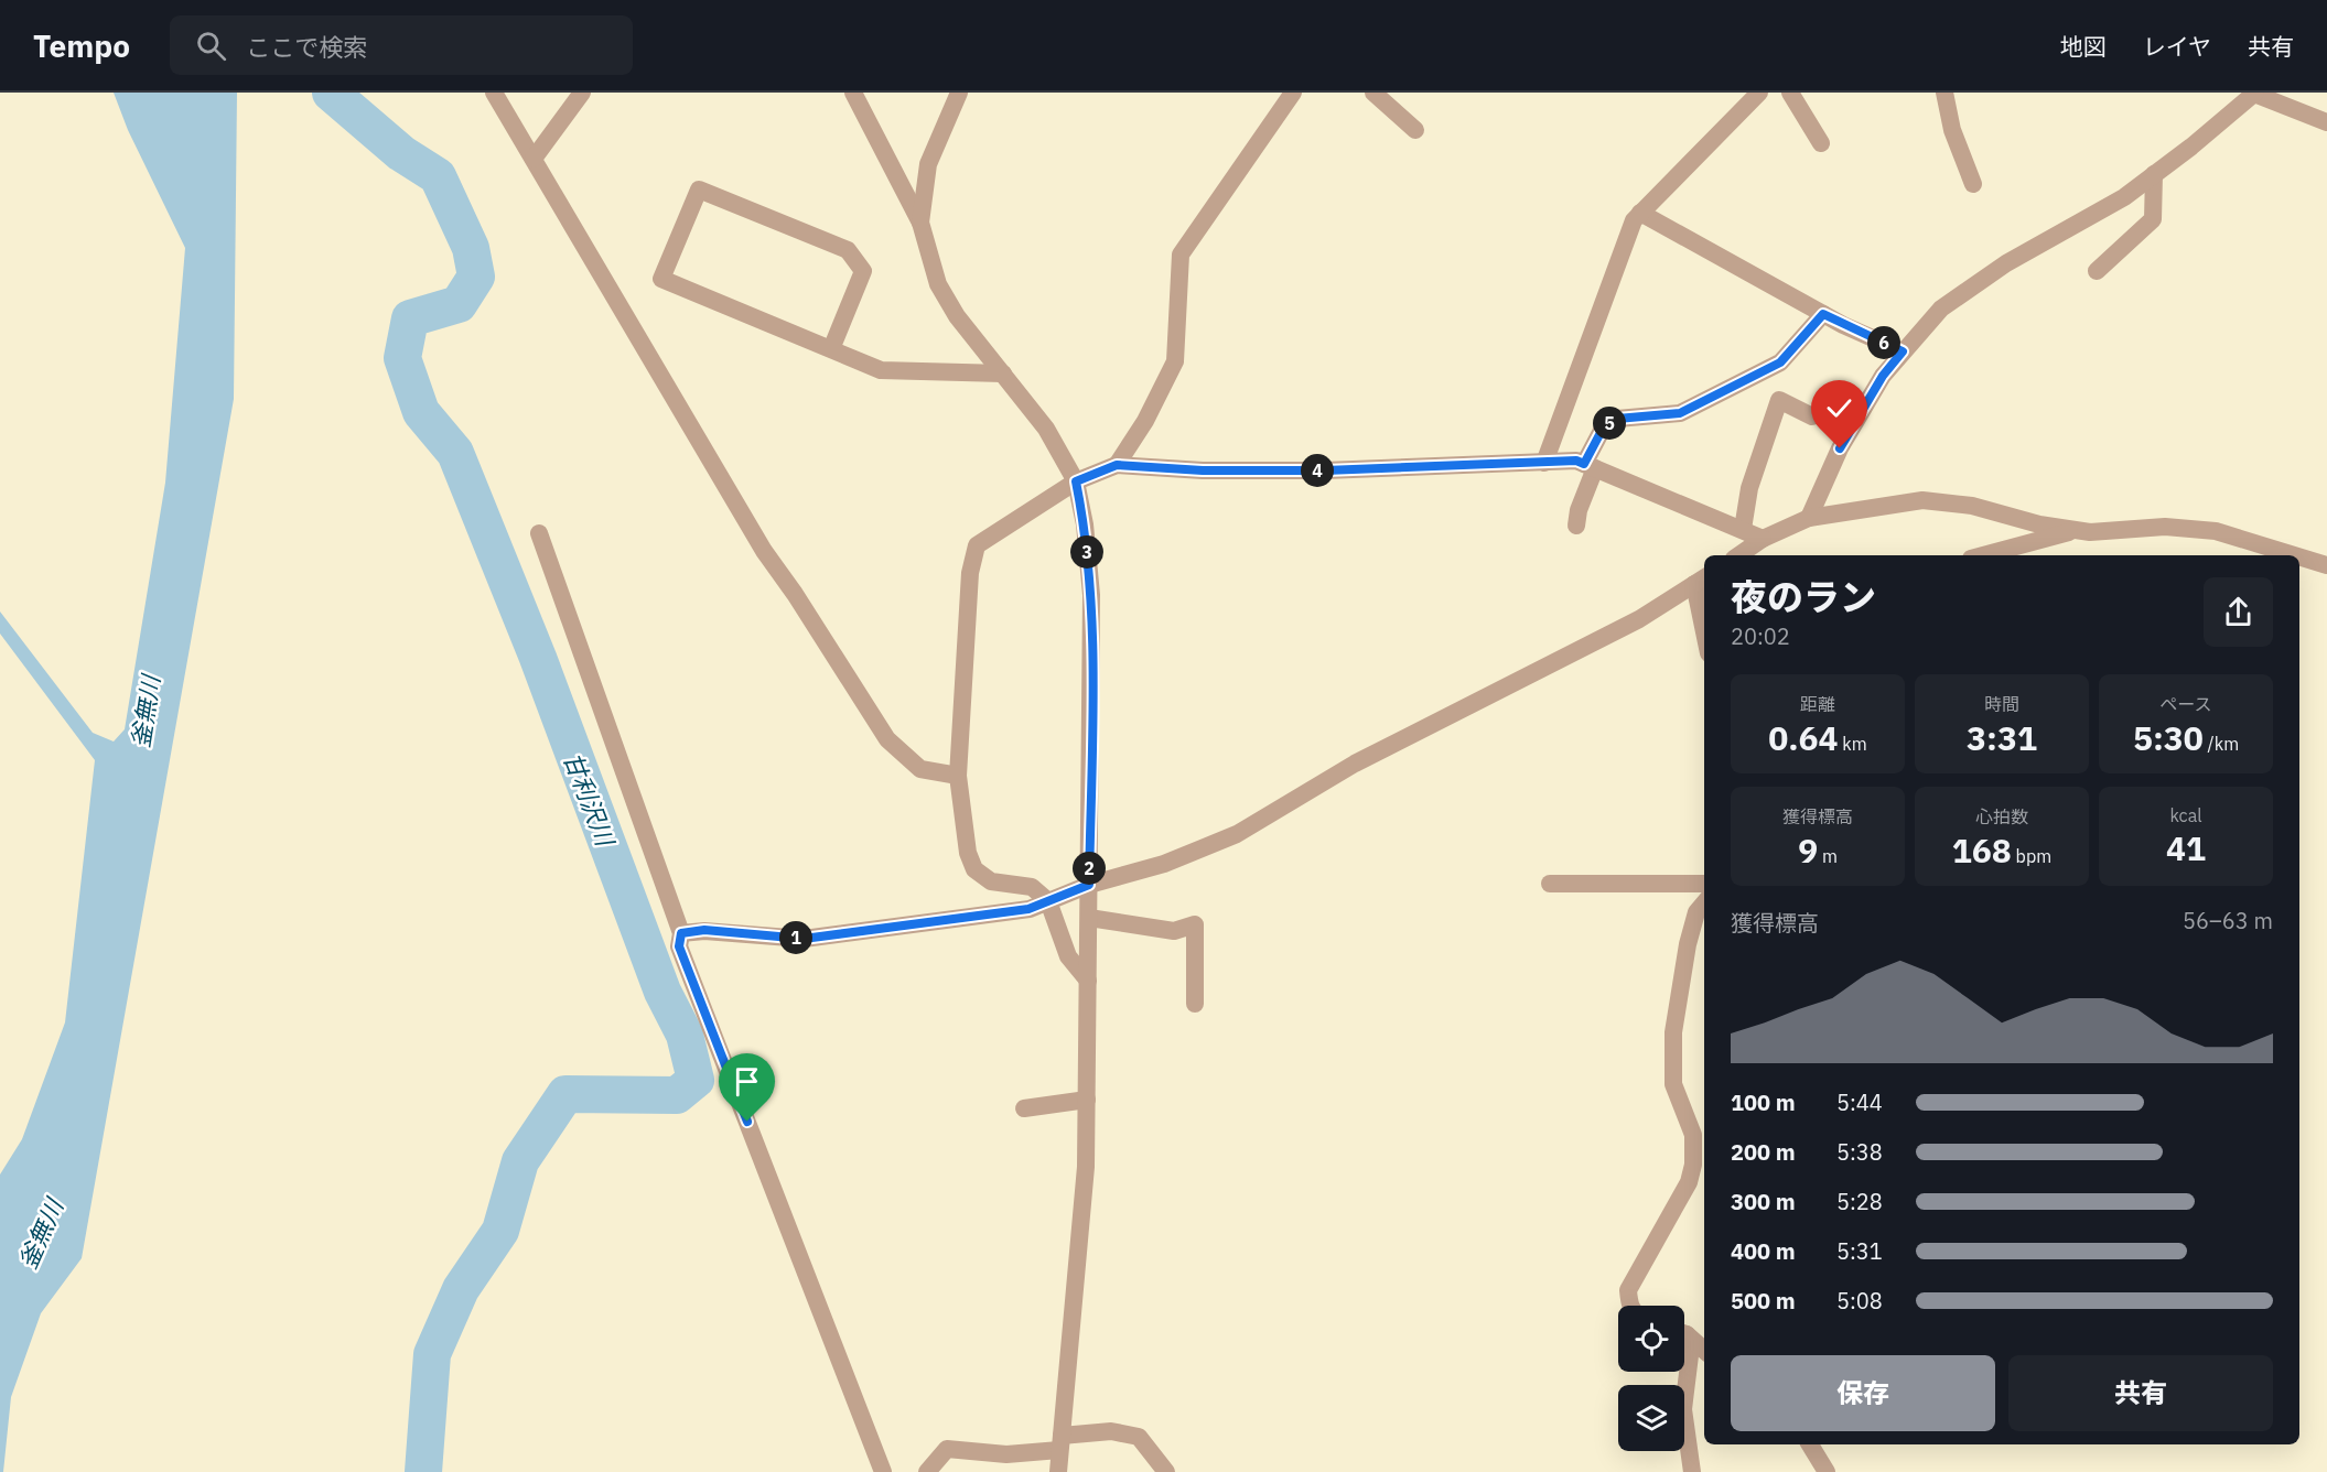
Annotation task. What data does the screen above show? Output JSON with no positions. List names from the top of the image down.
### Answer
{
  "water": ["釜無川", "甘利沢川"],
  "page": {
    "header": "Tempo",
    "search": "ここで検索",
    "nav": ["地図", "レイヤ", "共有"],
    "pins": [
      "6",
      "5",
      "4",
      "3",
      "2",
      "1"
    ],
    "heading": ["夜のラン", "20:02"],
    "stats": [
      ["距離", "0.64 km"],
      ["時間", "3:31"],
      ["ペース", "5:30 /km"],
      ["獲得標高", "9 m"],
      ["心拍数", "168 bpm"],
      ["kcal", "41"]
    ],
    "chart": ["獲得標高", "56–63 m"],
    "list": [
      {
        "name": "100 m",
        "note": "5:44"
      },
      {
        "name": "200 m",
        "note": "5:38"
      },
      {
        "name": "300 m",
        "note": "5:28"
      },
      {
        "name": "400 m",
        "note": "5:31"
      },
      {
        "name": "500 m",
        "note": "5:08"
      }
    ],
    "buttons": ["保存", "共有"]
  }
}
